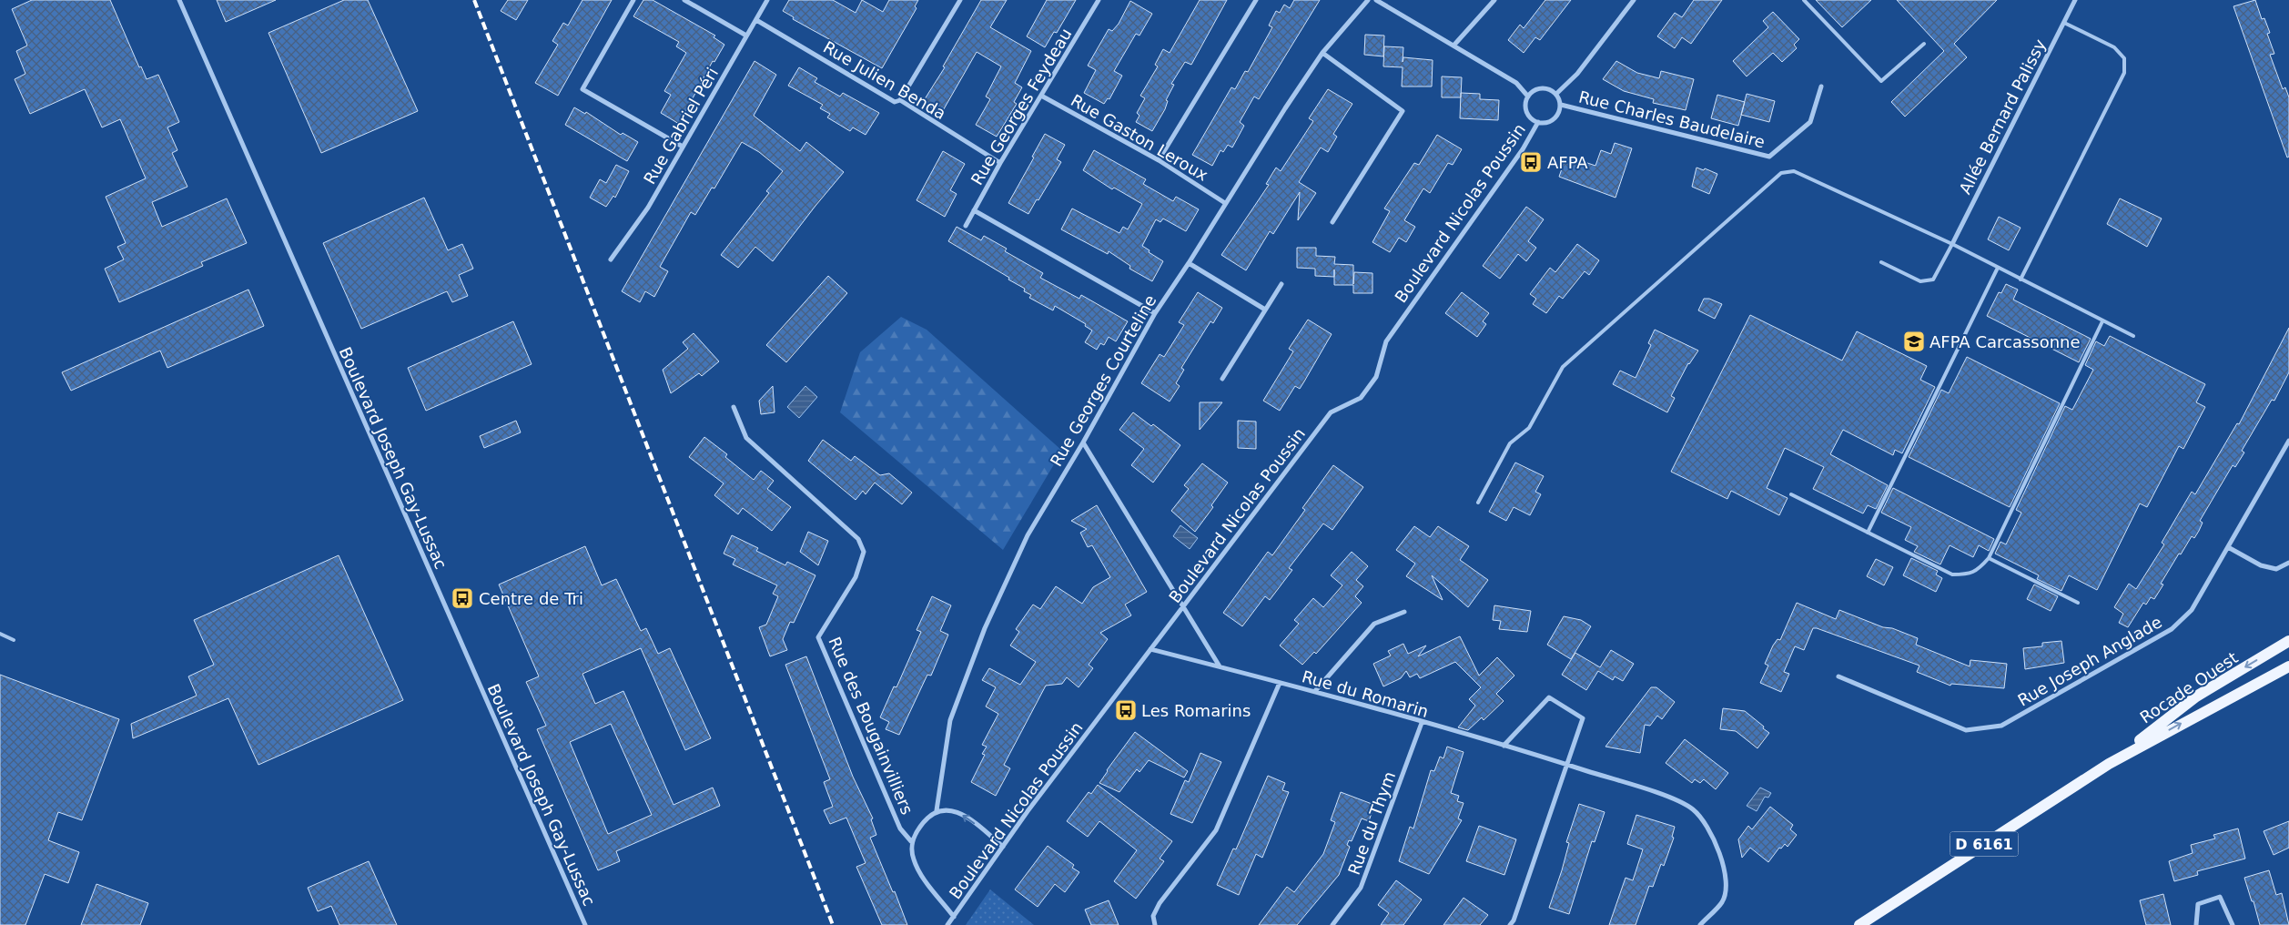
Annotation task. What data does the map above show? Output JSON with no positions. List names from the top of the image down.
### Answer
{
  "streets": {
    "main road": ["Rocade Ouest", "D 6161"],
    "street": [
      "Rue Julien Benda",
      "Rue Georges Feydeau",
      "Allée Bernard Palissy",
      "Rue Charles Baudelaire",
      "Rue Gabriel Péri",
      "Rue Gaston Leroux",
      "Boulevard Nicolas Poussin",
      "Rue Georges Courteline",
      "Boulevard Joseph Gay-Lussac",
      "Rue Joseph Anglade",
      "Rue du Romarin",
      "Rue des Bougainvilliers",
      "Rue du Thym"
    ]
  },
  "crossings": [
    ["Rue Julien Benda", "Rue Georges Feydeau"],
    ["Rue Julien Benda", "Rue Gabriel Péri"],
    ["Rue Georges Feydeau", "Rue Gaston Leroux"],
    ["Rue Charles Baudelaire", "Boulevard Nicolas Poussin"],
    ["Rue Gaston Leroux", "Rue Georges Courteline"],
    ["Boulevard Nicolas Poussin", "Rue du Romarin"],
    ["Rue du Romarin", "Rue du Thym"]
  ],
  "places": {
    "bus stop": ["AFPA", "Centre de Tri", "Les Romarins"],
    "school or university": ["AFPA Carcassonne"]
  }
}
